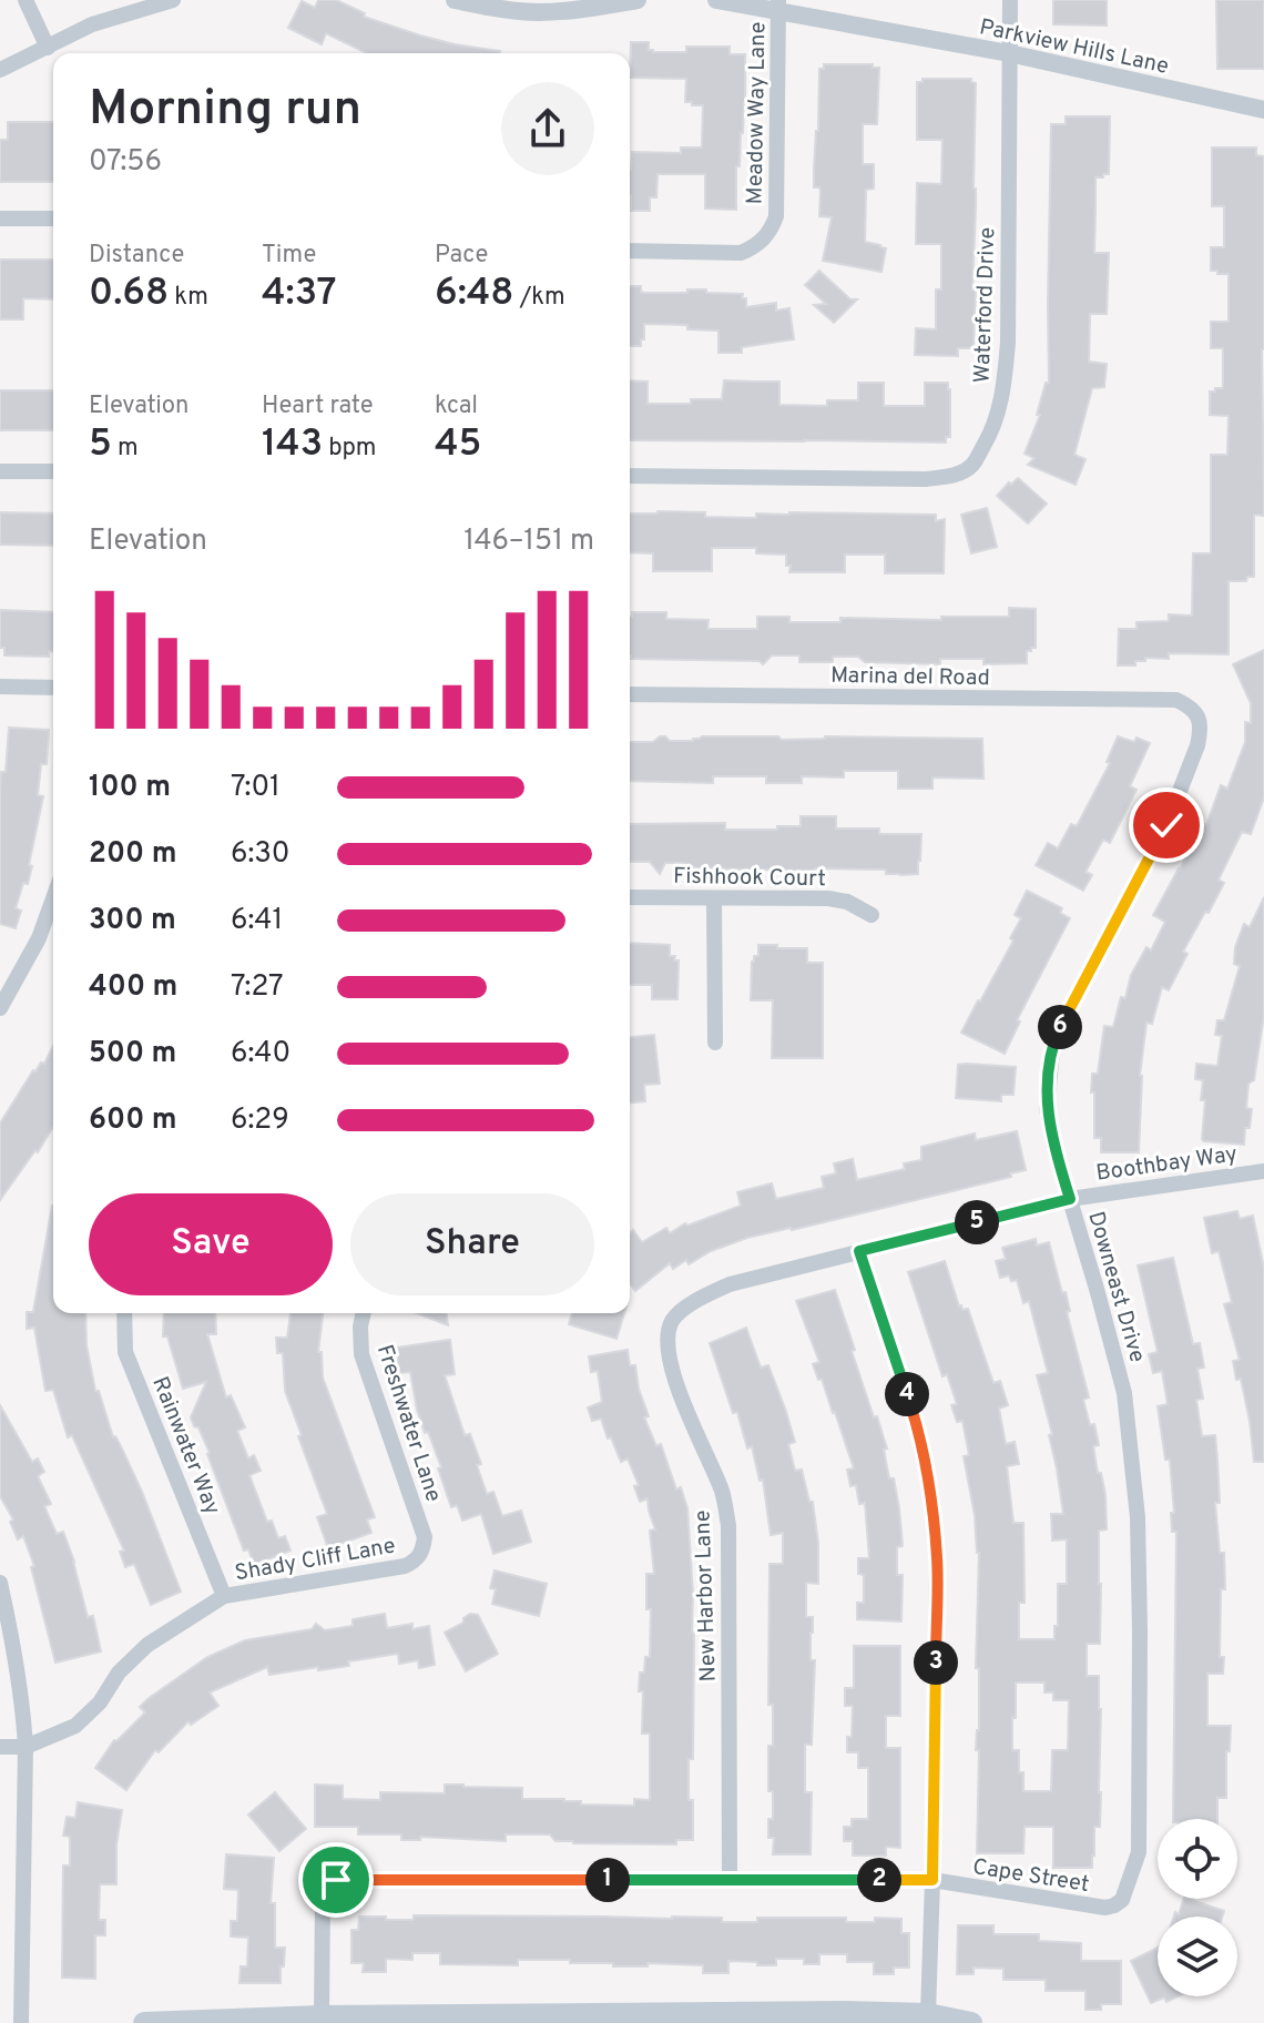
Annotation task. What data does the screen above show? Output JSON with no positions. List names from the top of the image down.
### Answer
{
  "streets": {
    "street": [
      "Parkview Hills Lane",
      "Meadow Way Lane",
      "Waterford Drive",
      "Marina del Road",
      "Fishhook Court",
      "Boothbay Way",
      "Downeast Drive",
      "Freshwater Lane",
      "Rainwater Way",
      "Shady Cliff Lane",
      "New Harbor Lane",
      "Cape Street"
    ]
  },
  "crossings": [
    ["Parkview Hills Lane", "Meadow Way Lane"],
    ["Parkview Hills Lane", "Waterford Drive"],
    ["Marina del Road", "Downeast Drive"],
    ["Boothbay Way", "Downeast Drive"],
    ["Boothbay Way", "New Harbor Lane"],
    ["Downeast Drive", "Cape Street"],
    ["Freshwater Lane", "Shady Cliff Lane"],
    ["Rainwater Way", "Shady Cliff Lane"],
    ["New Harbor Lane", "Cape Street"]
  ],
  "page": {
    "heading": ["Morning run", "07:56"],
    "stats": [
      ["Distance", "0.68 km"],
      ["Time", "4:37"],
      ["Pace", "6:48 /km"],
      ["Elevation", "5 m"],
      ["Heart rate", "143 bpm"],
      ["kcal", "45"]
    ],
    "chart": ["Elevation", "146–151 m"],
    "list": [
      {
        "name": "100 m",
        "note": "7:01"
      },
      {
        "name": "200 m",
        "note": "6:30"
      },
      {
        "name": "300 m",
        "note": "6:41"
      },
      {
        "name": "400 m",
        "note": "7:27"
      },
      {
        "name": "500 m",
        "note": "6:40"
      },
      {
        "name": "600 m",
        "note": "6:29"
      }
    ],
    "pins": [
      "6",
      "5",
      "4",
      "3",
      "1",
      "2"
    ],
    "buttons": ["Save", "Share"]
  }
}
